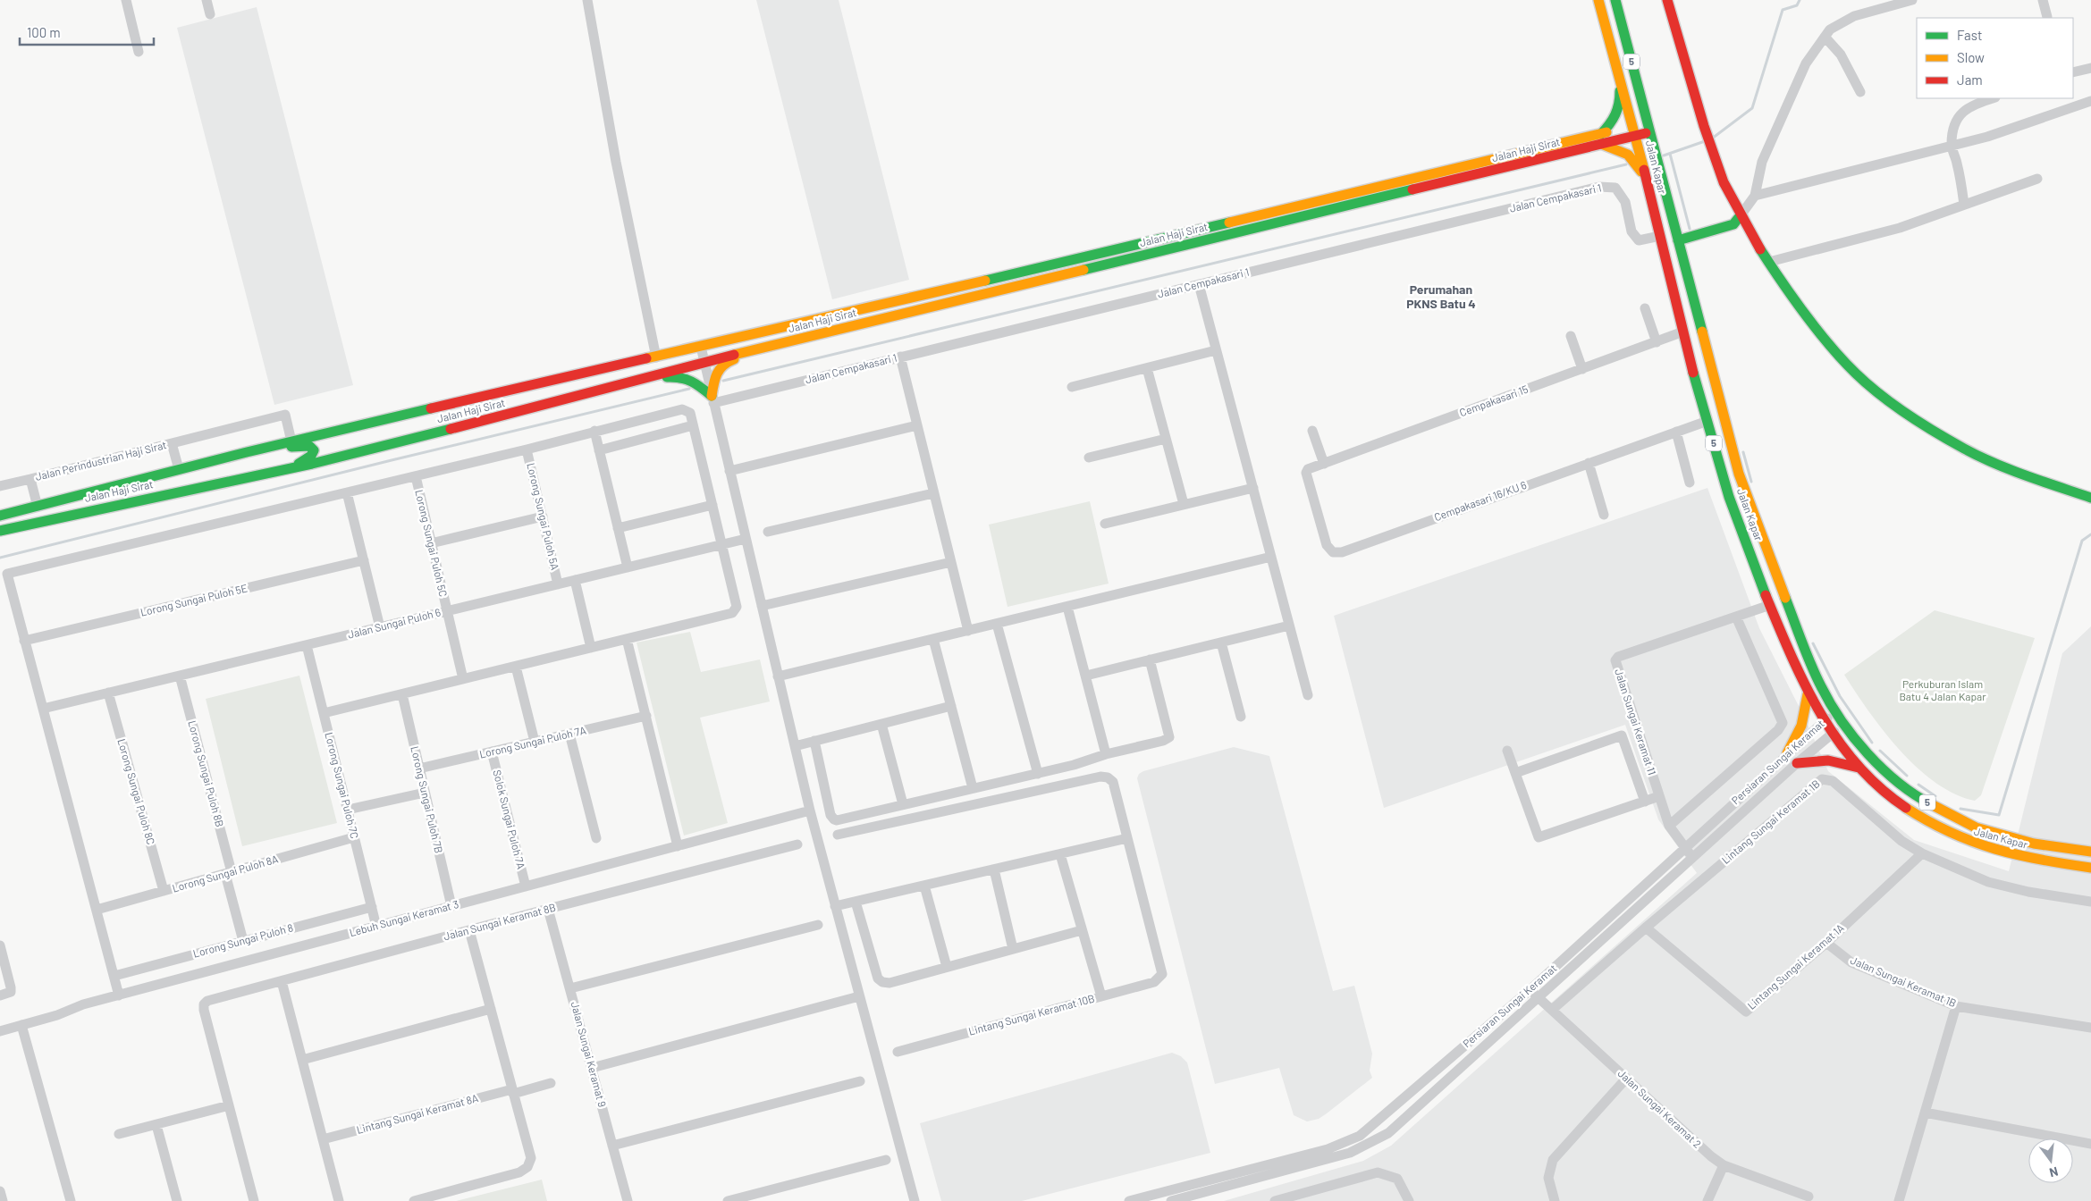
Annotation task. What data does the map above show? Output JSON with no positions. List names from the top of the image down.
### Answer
{
  "streets": {
    "main road": ["5", "Jalan Haji Sirat", "Jalan Kapar"],
    "street": [
      "Jalan Cempakasari 1",
      "Cempakasari 15",
      "Jalan Perindustrian Haji Sirat",
      "Cempakasari 16/KU 6",
      "Lorong Sungai Puloh 5A",
      "Lorong Sungai Puloh 5C",
      "Lorong Sungai Puloh 5E",
      "Jalan Sungai Puloh 6",
      "Jalan Sungai Keramat 11",
      "Lorong Sungai Puloh 7A",
      "Persiaran Sungai Keramat",
      "Lorong Sungai Puloh 8B",
      "Lorong Sungai Puloh 7C",
      "Lorong Sungai Puloh 8C",
      "Lorong Sungai Puloh 7B",
      "Solok Sungai Puloh 7A",
      "Lintang Sungai Keramat 1B",
      "Lorong Sungai Puloh 8A",
      "Lebuh Sungai Keramat 3",
      "Jalan Sungai Keramat 8B",
      "Lorong Sungai Puloh 8",
      "Lintang Sungai Keramat 1A",
      "Jalan Sungai Keramat 1B",
      "Lintang Sungai Keramat 10B",
      "Jalan Sungai Keramat 9",
      "Jalan Sungai Keramat 2",
      "Lintang Sungai Keramat 8A"
    ]
  },
  "crossings": [
    ["Jalan Haji Sirat", "Jalan Kapar"],
    ["Jalan Haji Sirat", "Jalan Perindustrian Haji Sirat"],
    ["Jalan Kapar", "Jalan Cempakasari 1"],
    ["Jalan Kapar", "Cempakasari 15"],
    ["Jalan Kapar", "Cempakasari 16/KU 6"],
    ["Jalan Kapar", "Jalan Sungai Keramat 11"],
    ["Jalan Kapar", "Persiaran Sungai Keramat"],
    ["Cempakasari 15", "Cempakasari 16/KU 6"],
    ["Lorong Sungai Puloh 5A", "Jalan Sungai Puloh 6"],
    ["Lorong Sungai Puloh 5C", "Jalan Sungai Puloh 6"],
    ["Jalan Sungai Puloh 6", "Lorong Sungai Puloh 8B"],
    ["Jalan Sungai Puloh 6", "Lorong Sungai Puloh 7C"],
    ["Jalan Sungai Puloh 6", "Lorong Sungai Puloh 8C"],
    ["Jalan Sungai Keramat 11", "Persiaran Sungai Keramat"],
    ["Lorong Sungai Puloh 7A", "Lorong Sungai Puloh 7B"],
    ["Lorong Sungai Puloh 7A", "Solok Sungai Puloh 7A"],
    ["Persiaran Sungai Keramat", "Jalan Sungai Keramat 2"],
    ["Lorong Sungai Puloh 8B", "Lorong Sungai Puloh 8A"],
    ["Lorong Sungai Puloh 8B", "Lorong Sungai Puloh 8"],
    ["Lorong Sungai Puloh 7C", "Lorong Sungai Puloh 8A"],
    ["Lorong Sungai Puloh 7C", "Lebuh Sungai Keramat 3"],
    ["Lorong Sungai Puloh 7C", "Lorong Sungai Puloh 8"],
    ["Lorong Sungai Puloh 8C", "Lorong Sungai Puloh 8A"],
    ["Lorong Sungai Puloh 7B", "Lebuh Sungai Keramat 3"],
    ["Solok Sungai Puloh 7A", "Lebuh Sungai Keramat 3"],
    ["Lintang Sungai Keramat 1B", "Lintang Sungai Keramat 1A"],
    ["Lintang Sungai Keramat 1B", "Jalan Sungai Keramat 2"],
    ["Jalan Sungai Keramat 8B", "Jalan Sungai Keramat 9"],
    ["Lintang Sungai Keramat 1A", "Jalan Sungai Keramat 1B"]
  ],
  "districts": ["Perumahan PKNS Batu 4"],
  "parks": ["Perkuburan Islam Batu 4 Jalan Kapar"],
  "legend": ["Fast", "Slow", "Jam"],
  "scale_bar": "100 m",
  "north": "bottom"
}
